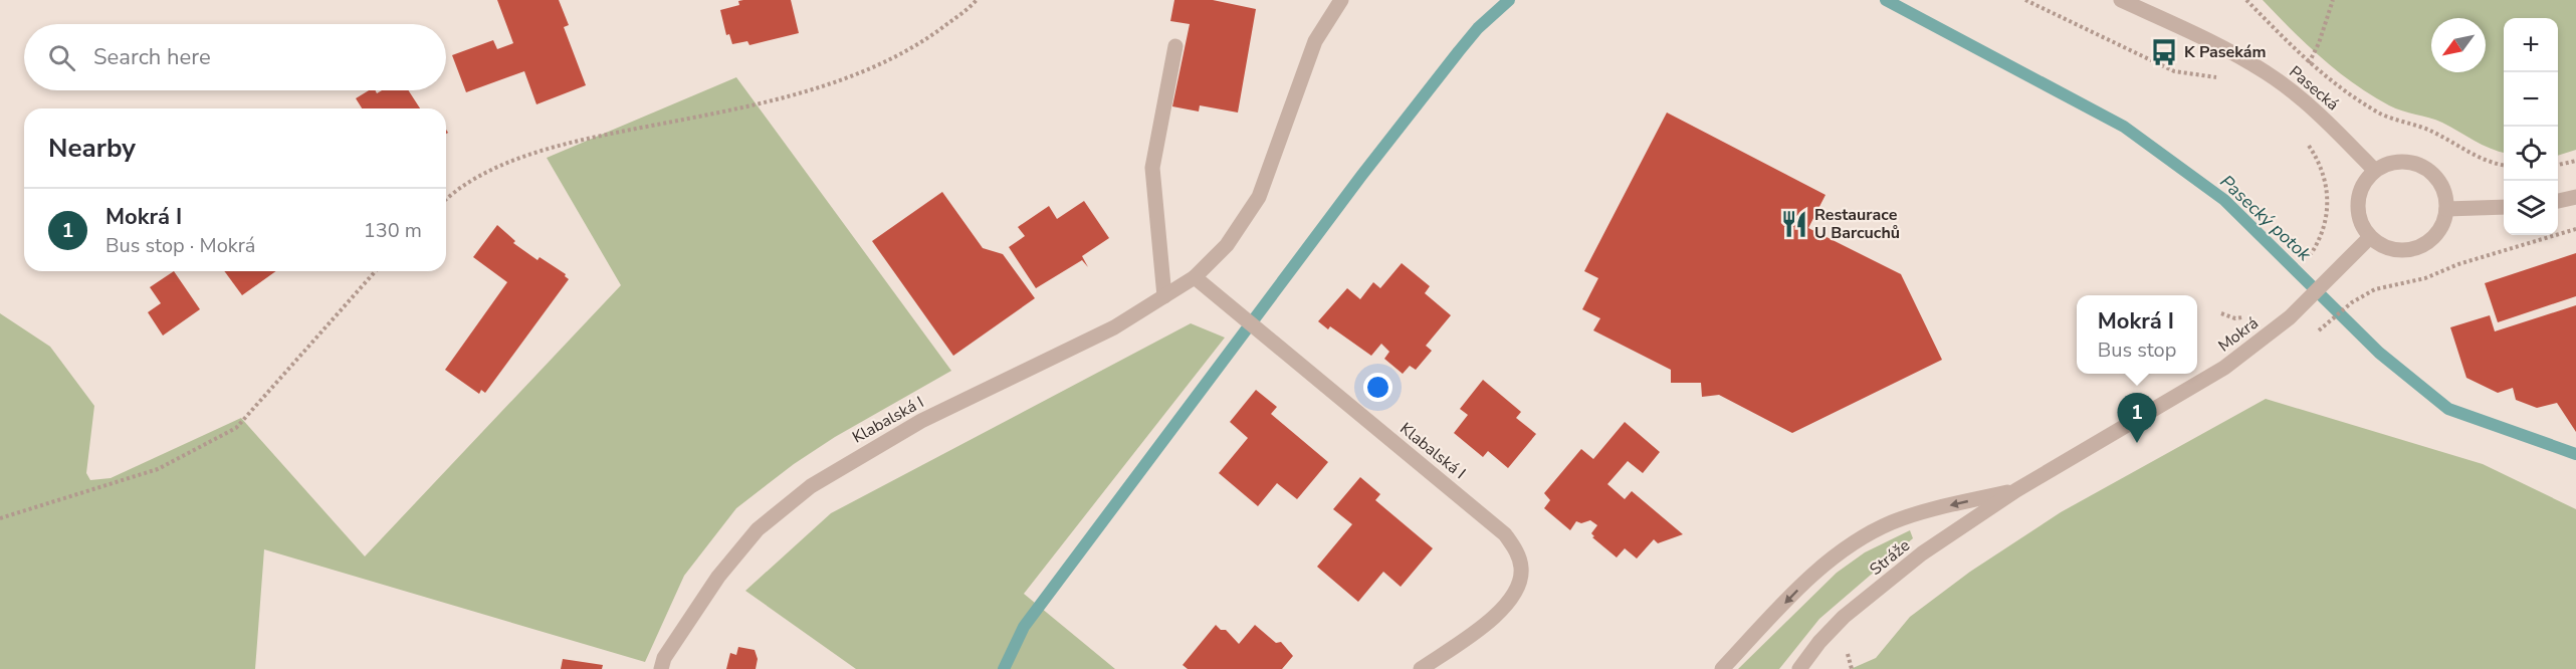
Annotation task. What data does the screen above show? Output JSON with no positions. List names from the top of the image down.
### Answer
{
  "streets": {
    "street": [
      "Pasecká",
      "Mokrá",
      "Klabalská I",
      "Stráže"
    ]
  },
  "crossings": [
    ["Pasecká", "Mokrá"],
    ["Mokrá", "Stráže"]
  ],
  "water": ["Pasecký potok"],
  "places": {
    "bus stop": ["K Pasekám"],
    "restaurant": ["Restaurace U Barcuchů"]
  },
  "north": "bottom left",
  "page": {
    "map_buttons": ["+", "−"],
    "search": "Search here",
    "heading": "Nearby",
    "list": [
      {
        "mark": "1",
        "name": "Mokrá I",
        "note": "Bus stop · Mokrá",
        "value": "130 m"
      }
    ],
    "popup": ["Mokrá I", "Bus stop"],
    "pins": "1"
  }
}
